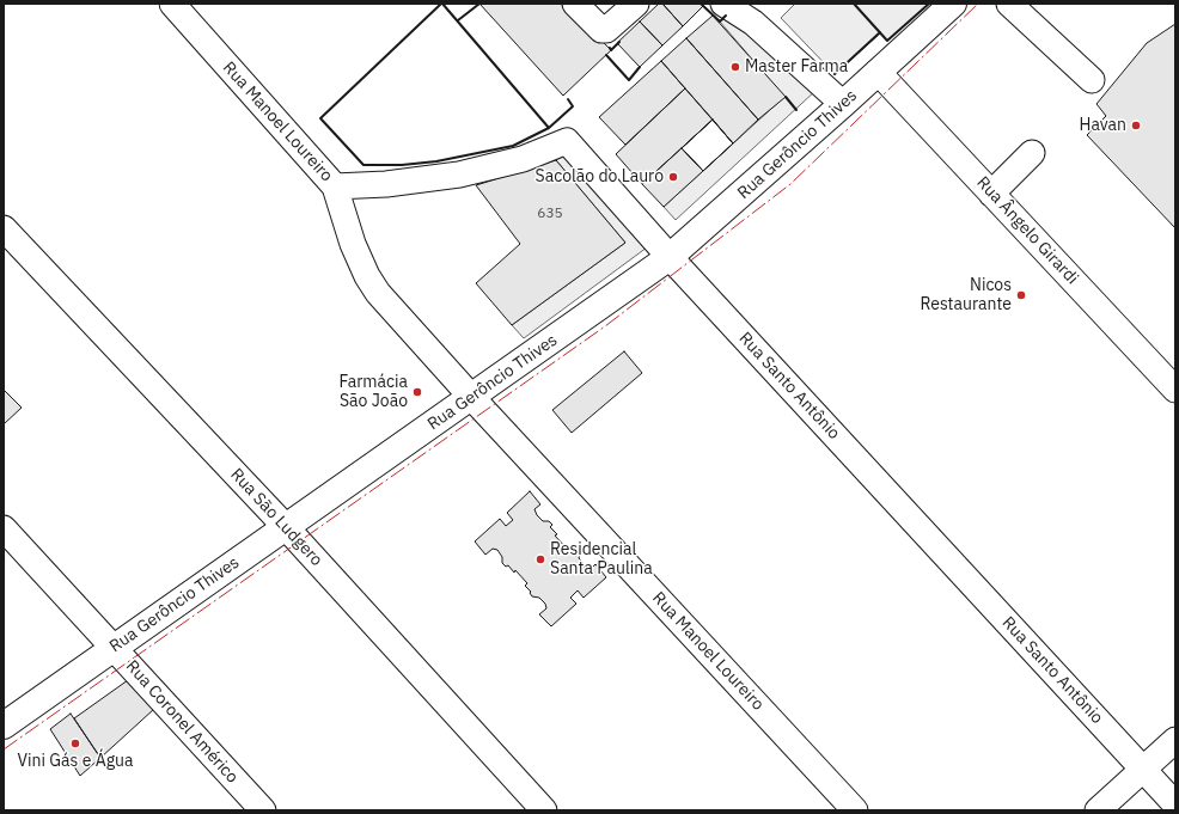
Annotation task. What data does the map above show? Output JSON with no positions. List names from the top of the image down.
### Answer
{
  "streets": {
    "main road": ["Rua Gerôncio Thives"],
    "street": [
      "Rua Manoel Loureiro",
      "Rua Ângelo Girardi",
      "Rua Santo Antônio",
      "Rua São Ludgero",
      "Rua Coronel Américo"
    ]
  },
  "crossings": [
    ["Rua Manoel Loureiro", "Rua Gerôncio Thives"],
    ["Rua Manoel Loureiro", "Rua Santo Antônio"],
    ["Rua Gerôncio Thives", "Rua Ângelo Girardi"],
    ["Rua Gerôncio Thives", "Rua Santo Antônio"],
    ["Rua Gerôncio Thives", "Rua São Ludgero"],
    ["Rua Gerôncio Thives", "Rua Coronel Américo"]
  ],
  "places": [
    "Master Farma",
    "Havan",
    "Sacolão do Lauro",
    "Nicos Restaurante",
    "Farmácia São João",
    "Residencial Santa Paulina",
    "Vini Gás e Água"
  ],
  "house_numbers": ["635"]
}
